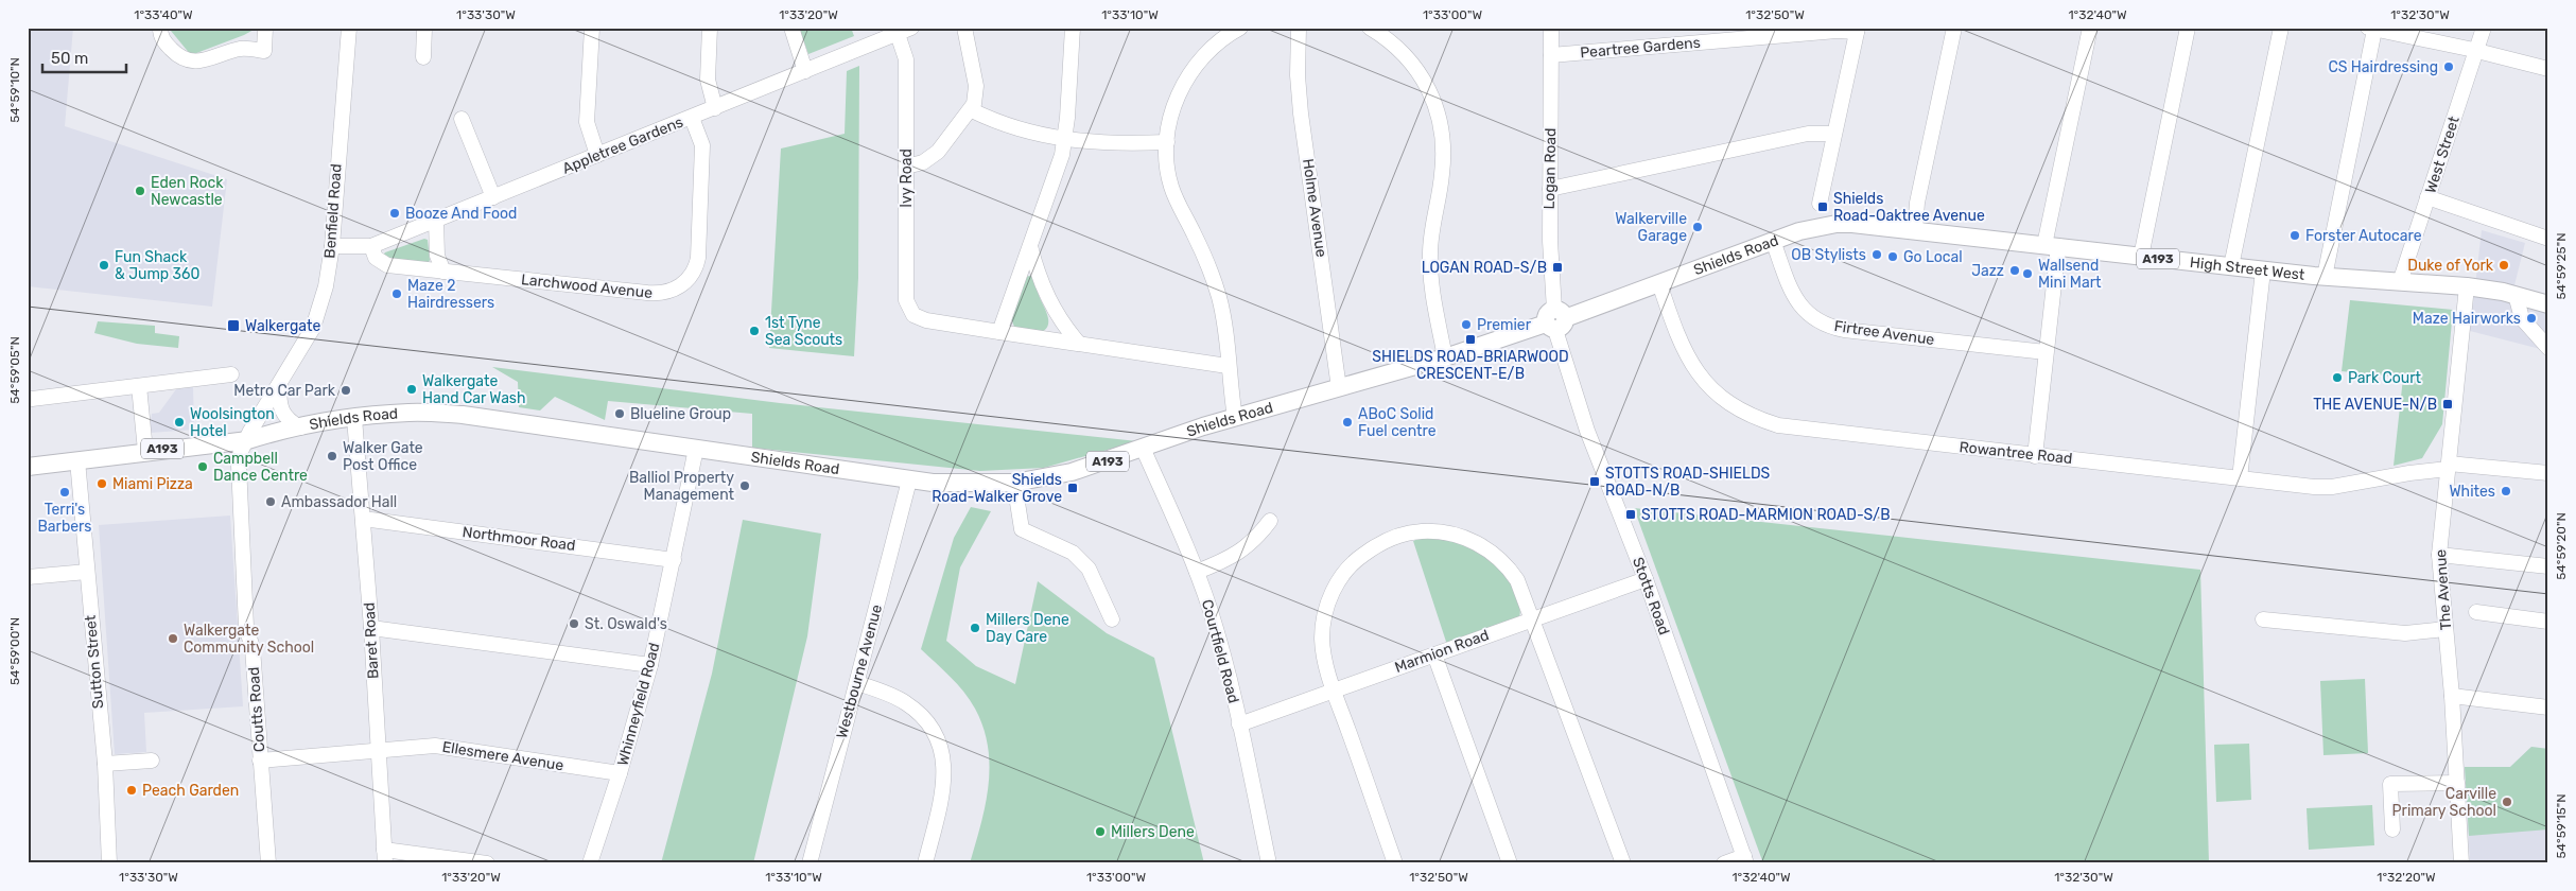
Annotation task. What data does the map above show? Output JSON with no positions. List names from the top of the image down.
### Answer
{
  "streets": {
    "main road": ["Shields Road", "A193", "High Street West"],
    "street": [
      "Peartree Gardens",
      "Appletree Gardens",
      "West Street",
      "Logan Road",
      "Ivy Road",
      "Holme Avenue",
      "Benfield Road",
      "Larchwood Avenue",
      "Firtree Avenue",
      "Rowantree Road",
      "Northmoor Road",
      "The Avenue",
      "Stotts Road",
      "Baret Road",
      "Courtfield Road",
      "Marmion Road",
      "Sutton Street",
      "Westbourne Avenue",
      "Whinneyfield Road",
      "Coutts Road",
      "Ellesmere Avenue"
    ]
  },
  "crossings": [
    ["Peartree Gardens", "Logan Road"],
    ["Appletree Gardens", "Ivy Road"],
    ["Appletree Gardens", "Benfield Road"],
    ["Appletree Gardens", "Larchwood Avenue"],
    ["West Street", "High Street West"],
    ["Logan Road", "Shields Road"],
    ["Logan Road", "Stotts Road"],
    ["Holme Avenue", "Shields Road"],
    ["Benfield Road", "Shields Road"],
    ["Benfield Road", "Coutts Road"],
    ["Shields Road", "High Street West"],
    ["Shields Road", "Firtree Avenue"],
    ["Shields Road", "Rowantree Road"],
    ["Shields Road", "Stotts Road"],
    ["Shields Road", "Baret Road"],
    ["Shields Road", "Courtfield Road"],
    ["Shields Road", "Sutton Street"],
    ["Shields Road", "Westbourne Avenue"],
    ["Shields Road", "Whinneyfield Road"],
    ["Shields Road", "Coutts Road"],
    ["High Street West", "The Avenue"],
    ["Rowantree Road", "The Avenue"],
    ["Northmoor Road", "Baret Road"],
    ["Northmoor Road", "Whinneyfield Road"],
    ["Stotts Road", "Marmion Road"],
    ["Baret Road", "Ellesmere Avenue"],
    ["Courtfield Road", "Marmion Road"],
    ["Whinneyfield Road", "Ellesmere Avenue"],
    ["Coutts Road", "Ellesmere Avenue"]
  ],
  "places": {
    "other": [
      "CS Hairdressing",
      "Eden Rock Newcastle",
      "Booze And Food",
      "Walkerville Garage",
      "Forster Autocare",
      "OB Stylists",
      "Go Local",
      "Fun Shack & Jump 360",
      "Duke of York",
      "Jazz",
      "Wallsend Mini Mart",
      "Maze 2 Hairdressers",
      "Maze Hairworks",
      "Premier",
      "1st Tyne Sea Scouts",
      "Park Court",
      "Walkergate Hand Car Wash",
      "Metro Car Park",
      "Blueline Group",
      "Woolsington Hotel",
      "ABoC Solid Fuel centre",
      "Walker Gate Post Office",
      "Campbell Dance Centre",
      "Miami Pizza",
      "Balliol Property Management",
      "Whites",
      "Terri's Barbers",
      "Ambassador Hall",
      "St. Oswald's",
      "Millers Dene Day Care",
      "Walkergate Community School",
      "Peach Garden",
      "Carville Primary School",
      "Millers Dene"
    ],
    "transit": [
      "Shields Road-Oaktree Avenue",
      "LOGAN ROAD-S/B",
      "Walkergate",
      "SHIELDS ROAD-BRIARWOOD CRESCENT-E/B",
      "THE AVENUE-N/B",
      "STOTTS ROAD-SHIELDS ROAD-N/B",
      "Shields Road-Walker Grove",
      "STOTTS ROAD-MARMION ROAD-S/B"
    ]
  },
  "scale_bar": "50 m",
  "coordinates": [
    "1°33'40\"W",
    "1°33'30\"W",
    "1°33'20\"W",
    "1°33'10\"W",
    "1°33'00\"W",
    "1°32'50\"W",
    "1°32'40\"W",
    "1°32'30\"W",
    "54°59'10\"N",
    "54°59'25\"N",
    "54°59'05\"N",
    "54°59'20\"N",
    "54°59'00\"N",
    "54°59'15\"N",
    "1°32'20\"W"
  ]
}
